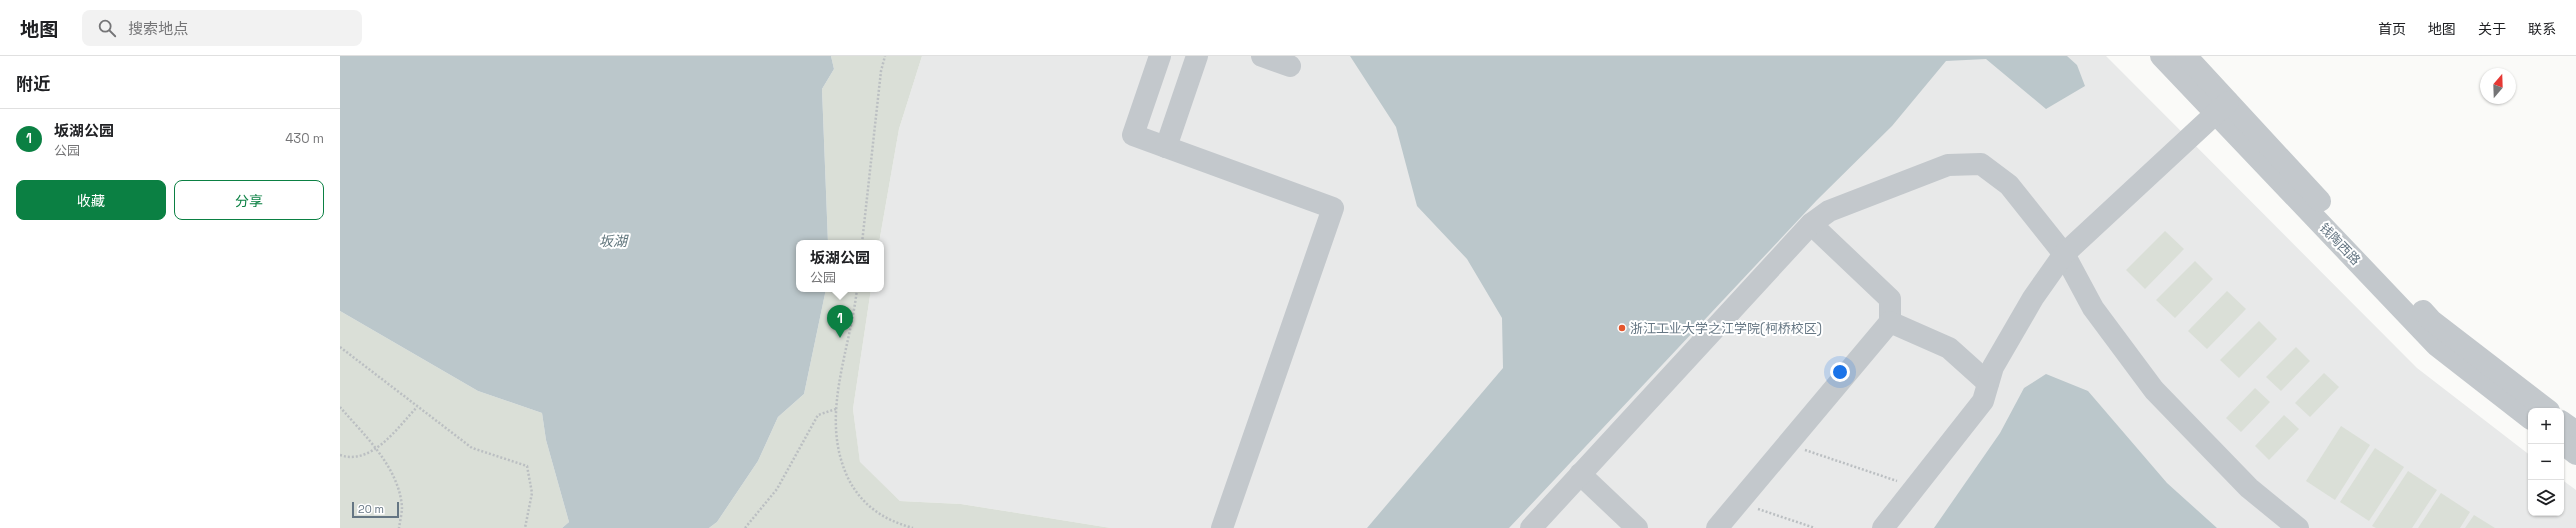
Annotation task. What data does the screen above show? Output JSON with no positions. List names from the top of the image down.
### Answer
{
  "streets": {
    "street": ["钱陶西路"]
  },
  "water": ["坂湖"],
  "places": ["浙江工业大学之江学院(柯桥校区)"],
  "scale_bar": "20 m",
  "north": "top",
  "page": {
    "header": "地图",
    "search": "搜索地点",
    "nav": [
      "首页",
      "地图",
      "关于",
      "联系"
    ],
    "heading": "附近",
    "list": [
      {
        "mark": "1",
        "name": "坂湖公园",
        "note": "公园",
        "value": "430 m"
      }
    ],
    "buttons": ["收藏", "分享"],
    "popup": ["坂湖公园", "公园"],
    "pins": "1",
    "map_buttons": ["+", "−"],
    "scale": "20 m"
  }
}
